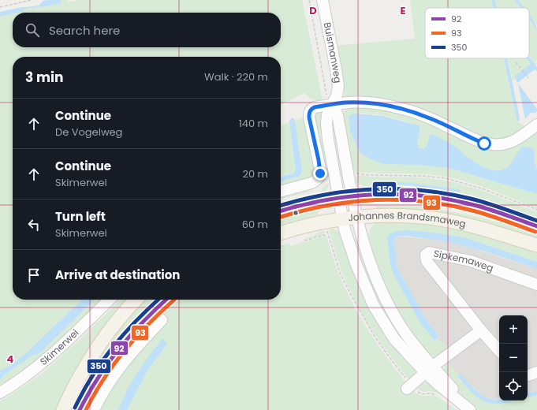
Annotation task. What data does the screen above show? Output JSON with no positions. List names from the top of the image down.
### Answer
{
  "streets": {
    "main road": ["Johannes Brandsmaweg"],
    "street": ["Buismanweg", "Sipkemaweg", "Skimerwei"]
  },
  "lines": ["transit line 350", "transit line 92", "transit line 93"],
  "legend": ["92", "93", "350"],
  "page": {
    "search": "Search here",
    "heading": ["3 min", "Walk · 220 m"],
    "list": [
      ["Continue", "De Vogelweg", "140 m"],
      ["Continue", "Skimerwei", "20 m"],
      ["Turn left", "Skimerwei", "60 m"],
      "Arrive at destination"
    ],
    "map_buttons": ["+", "−"]
  },
  "grid": {
    "columns": ["D", "E"],
    "rows": ["4"]
  }
}
